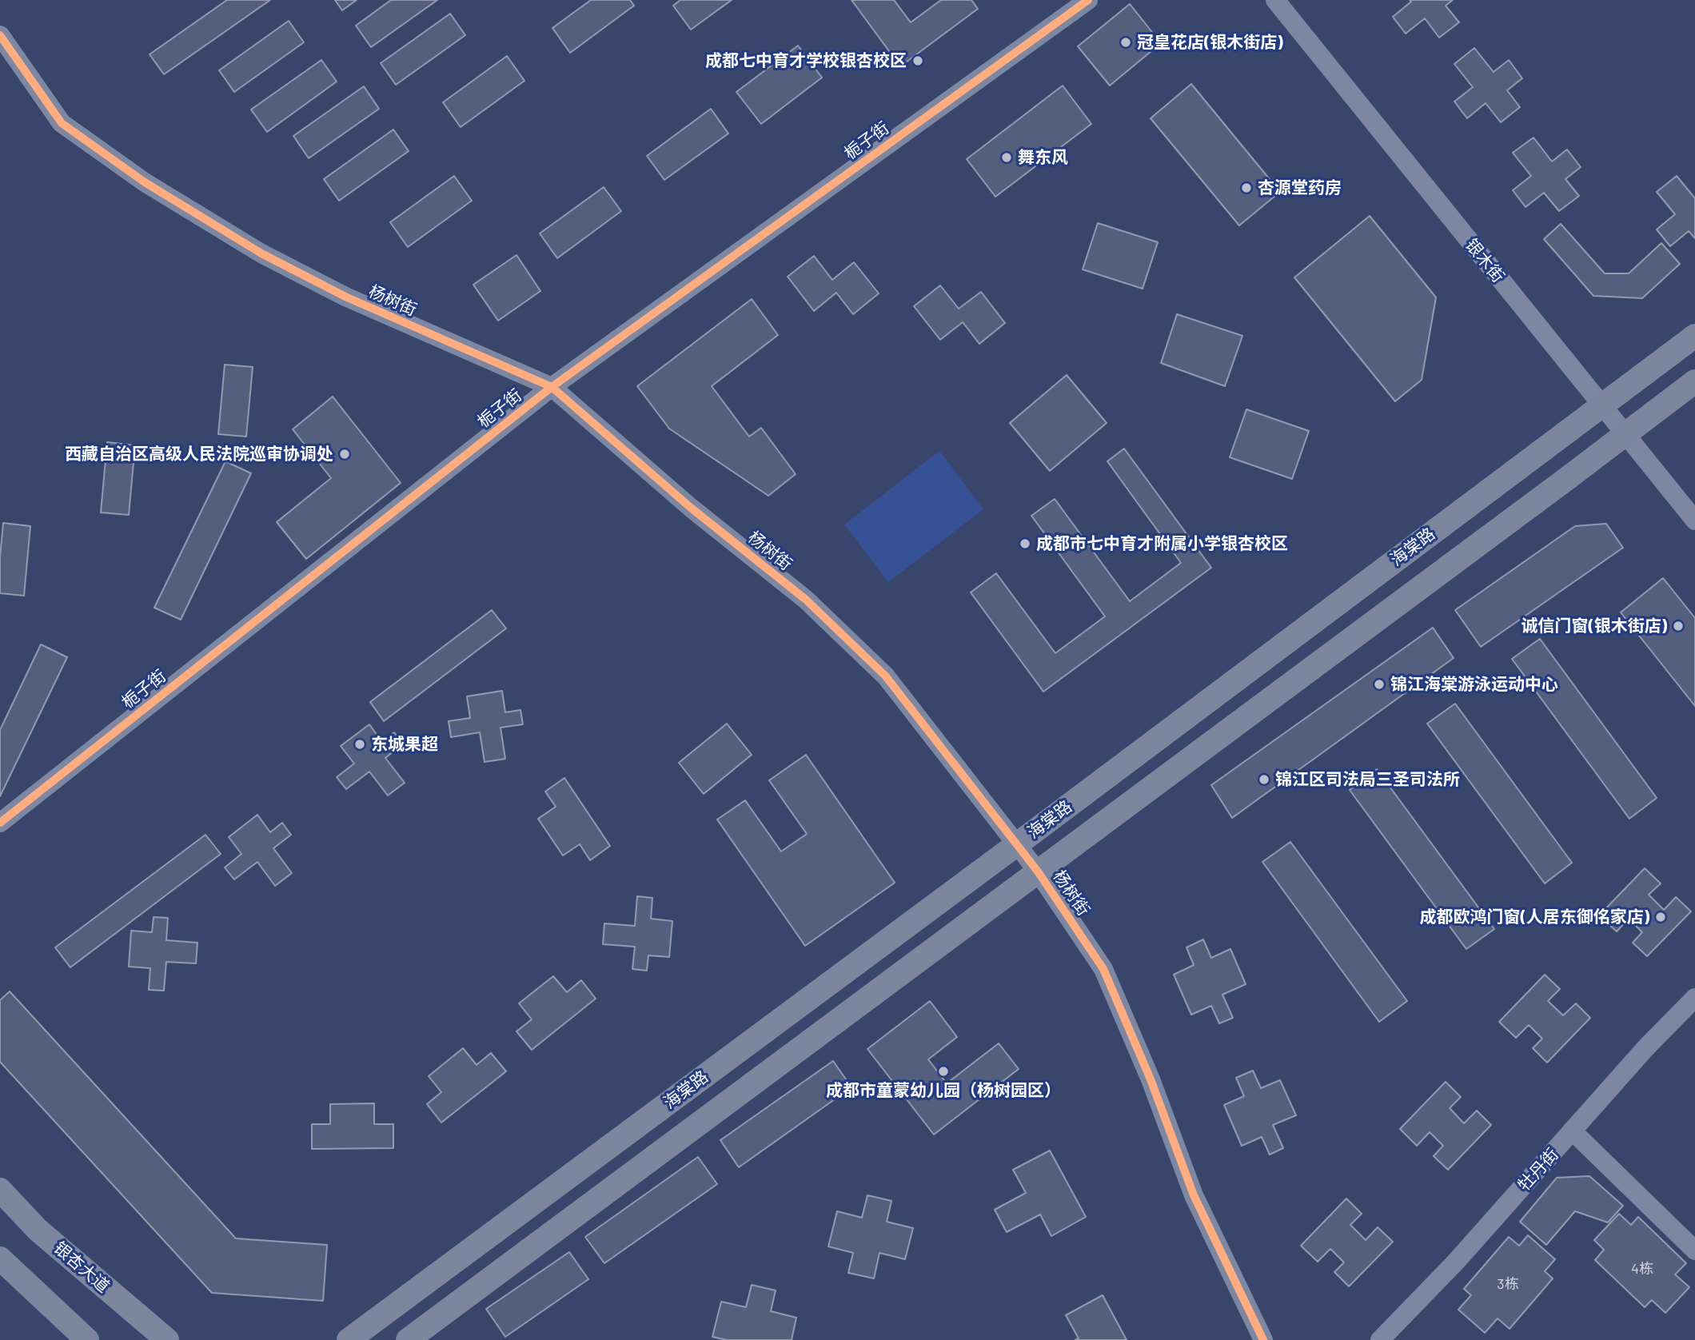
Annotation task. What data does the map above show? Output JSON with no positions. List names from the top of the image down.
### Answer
{
  "streets": {
    "main road": ["海棠路", "银杏大道"],
    "street": [
      "栀子街",
      "银木街",
      "杨树街",
      "牡丹街"
    ]
  },
  "crossings": [
    ["栀子街", "杨树街"],
    ["银木街", "海棠路"],
    ["杨树街", "海棠路"]
  ],
  "places": [
    "冠皇花店(银木街店)",
    "成都七中育才学校银杏校区",
    "舞东风",
    "杏源堂药房",
    "西藏自治区高级人民法院巡审协调处",
    "成都市七中育才附属小学银杏校区",
    "诚信门窗(银木街店)",
    "锦江海棠游泳运动中心",
    "东城果超",
    "锦江区司法局三圣司法所",
    "成都欧鸿门窗(人居东御佲家店)",
    "成都市童蒙幼儿园（杨树园区）"
  ],
  "house_numbers": ["4栋", "3栋"]
}
